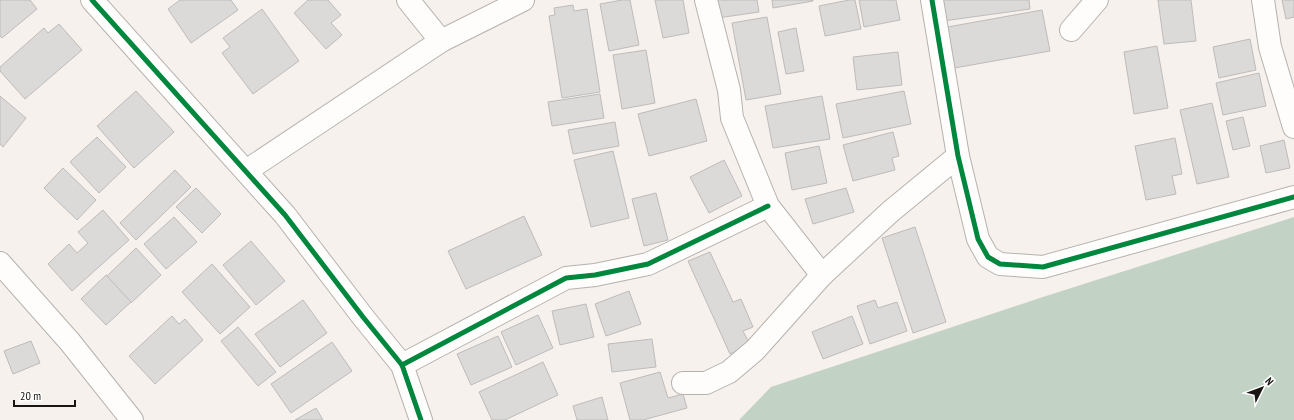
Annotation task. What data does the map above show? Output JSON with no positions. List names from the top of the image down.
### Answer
{
  "scale_bar": "20 m",
  "north": "top right"
}
